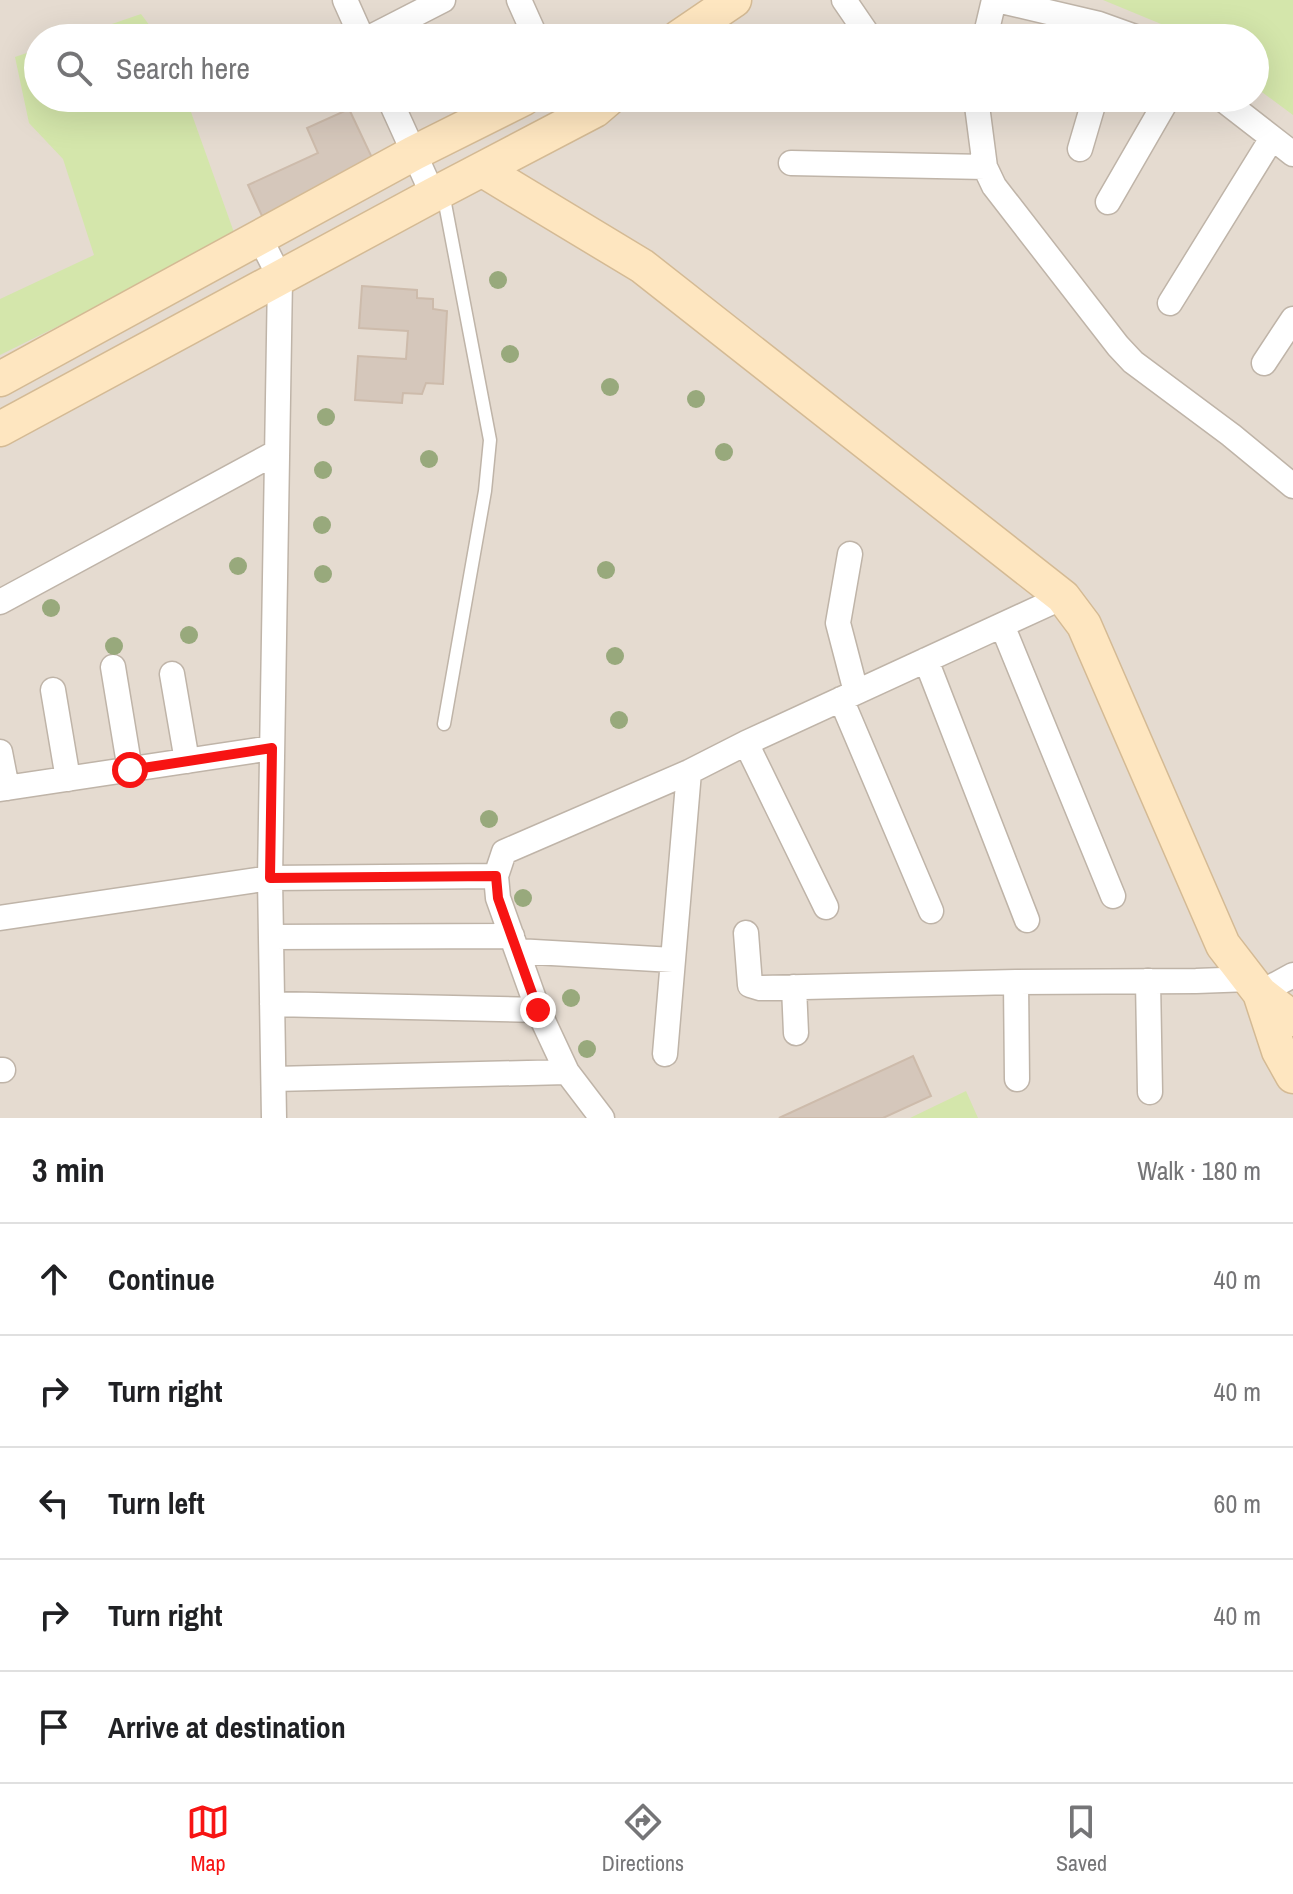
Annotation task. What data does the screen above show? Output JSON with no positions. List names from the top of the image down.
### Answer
{
  "page": {
    "search": "Search here",
    "heading": ["3 min", "Walk · 180 m"],
    "list": [
      ["Continue", "40 m"],
      ["Turn right", "40 m"],
      ["Turn left", "60 m"],
      ["Turn right", "40 m"],
      "Arrive at destination"
    ],
    "nav": ["Map", "Directions", "Saved"]
  }
}
